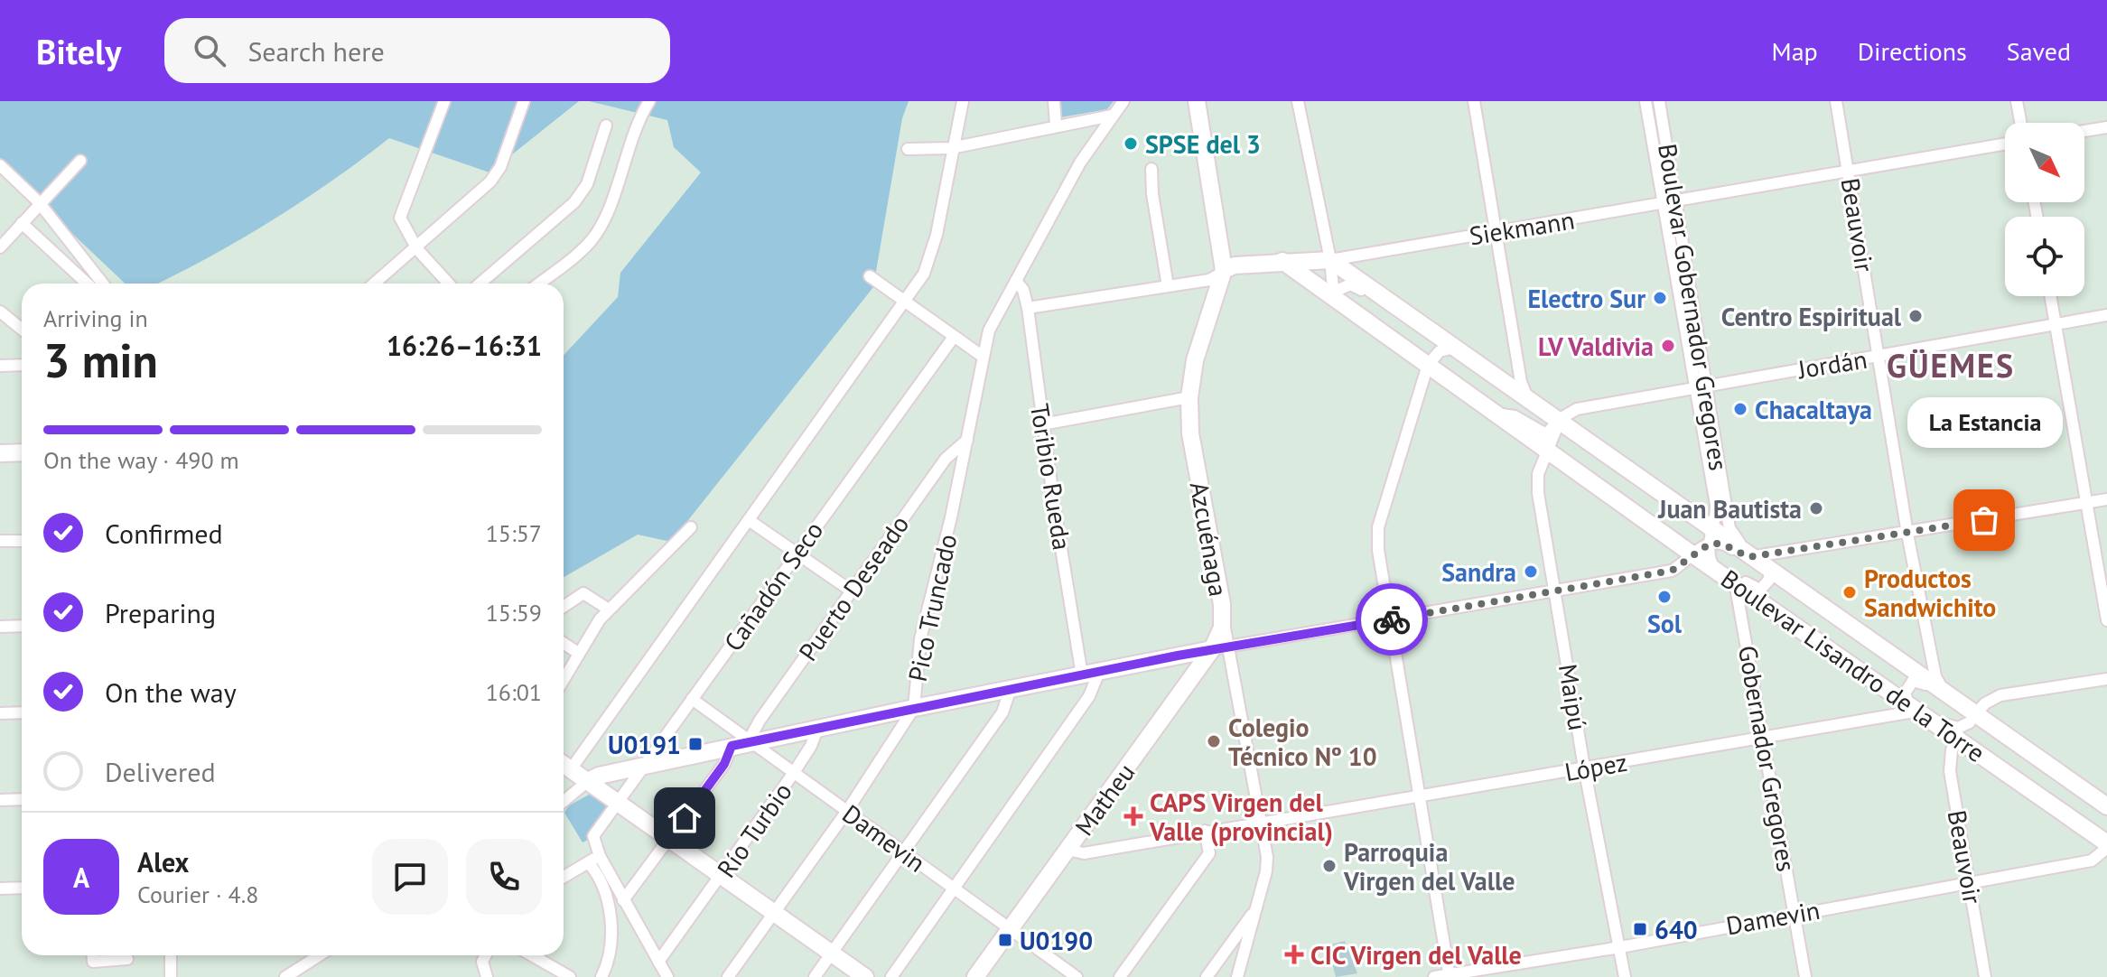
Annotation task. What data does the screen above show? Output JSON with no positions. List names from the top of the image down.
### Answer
{
  "streets": {
    "street": [
      "Beauvoir",
      "Siekmann",
      "Boulevar Gobernador Gregores",
      "Jordán",
      "Toribio Rueda",
      "Azcuénaga",
      "Cañadón Seco",
      "Puerto Deseado",
      "Pico Truncado",
      "Boulevar Lisandro de la Torre",
      "Maipú",
      "Gobernador Gregores",
      "López",
      "Matheu",
      "Río Turbio",
      "Damevin"
    ]
  },
  "crossings": [
    ["Beauvoir", "Siekmann"],
    ["Beauvoir", "Jordán"],
    ["Beauvoir", "Boulevar Lisandro de la Torre"],
    ["Beauvoir", "Damevin"],
    ["Siekmann", "Boulevar Gobernador Gregores"],
    ["Siekmann", "Toribio Rueda"],
    ["Siekmann", "Azcuénaga"],
    ["Siekmann", "Boulevar Lisandro de la Torre"],
    ["Boulevar Gobernador Gregores", "Jordán"],
    ["Boulevar Gobernador Gregores", "Boulevar Lisandro de la Torre"],
    ["Jordán", "Boulevar Lisandro de la Torre"],
    ["Jordán", "Maipú"],
    ["Toribio Rueda", "Pico Truncado"],
    ["Azcuénaga", "López"],
    ["Azcuénaga", "Matheu"],
    ["Cañadón Seco", "Damevin"],
    ["Puerto Deseado", "Pico Truncado"],
    ["Puerto Deseado", "Damevin"],
    ["Pico Truncado", "Damevin"],
    ["Boulevar Lisandro de la Torre", "Maipú"],
    ["Boulevar Lisandro de la Torre", "Gobernador Gregores"],
    ["Boulevar Lisandro de la Torre", "López"],
    ["Boulevar Lisandro de la Torre", "Damevin"],
    ["Maipú", "López"],
    ["Maipú", "Damevin"],
    ["Gobernador Gregores", "López"],
    ["Gobernador Gregores", "Damevin"],
    ["López", "Matheu"],
    ["Matheu", "Damevin"],
    ["Río Turbio", "Damevin"]
  ],
  "districts": ["GÜEMES"],
  "places": {
    "other": [
      "SPSE del 3",
      "Electro Sur",
      "Centro Espiritual",
      "LV Valdivia",
      "Chacaltaya",
      "Juan Bautista",
      "La Estancia",
      "Sandra",
      "Productos Sandwichito",
      "Sol",
      "Colegio Técnico Nº 10",
      "Parroquia Virgen del Valle"
    ],
    "transit": ["U0191", "640", "U0190"],
    "health": ["CAPS Virgen del Valle (provincial)", "CIC Virgen del Valle"]
  },
  "north": "bottom right",
  "page": {
    "header": "Bitely",
    "search": "Search here",
    "nav": ["Map", "Directions", "Saved"],
    "heading": ["3 min", "Arriving in", "16:26–16:31"],
    "panel": ["Alex", "Courier · 4.8"],
    "bubble": "La Estancia",
    "bar": "On the way · 490 m",
    "list": [
      ["Confirmed", "15:57"],
      ["Preparing", "15:59"],
      ["On the way", "16:01"],
      "Delivered"
    ],
    "round": "A"
  }
}
